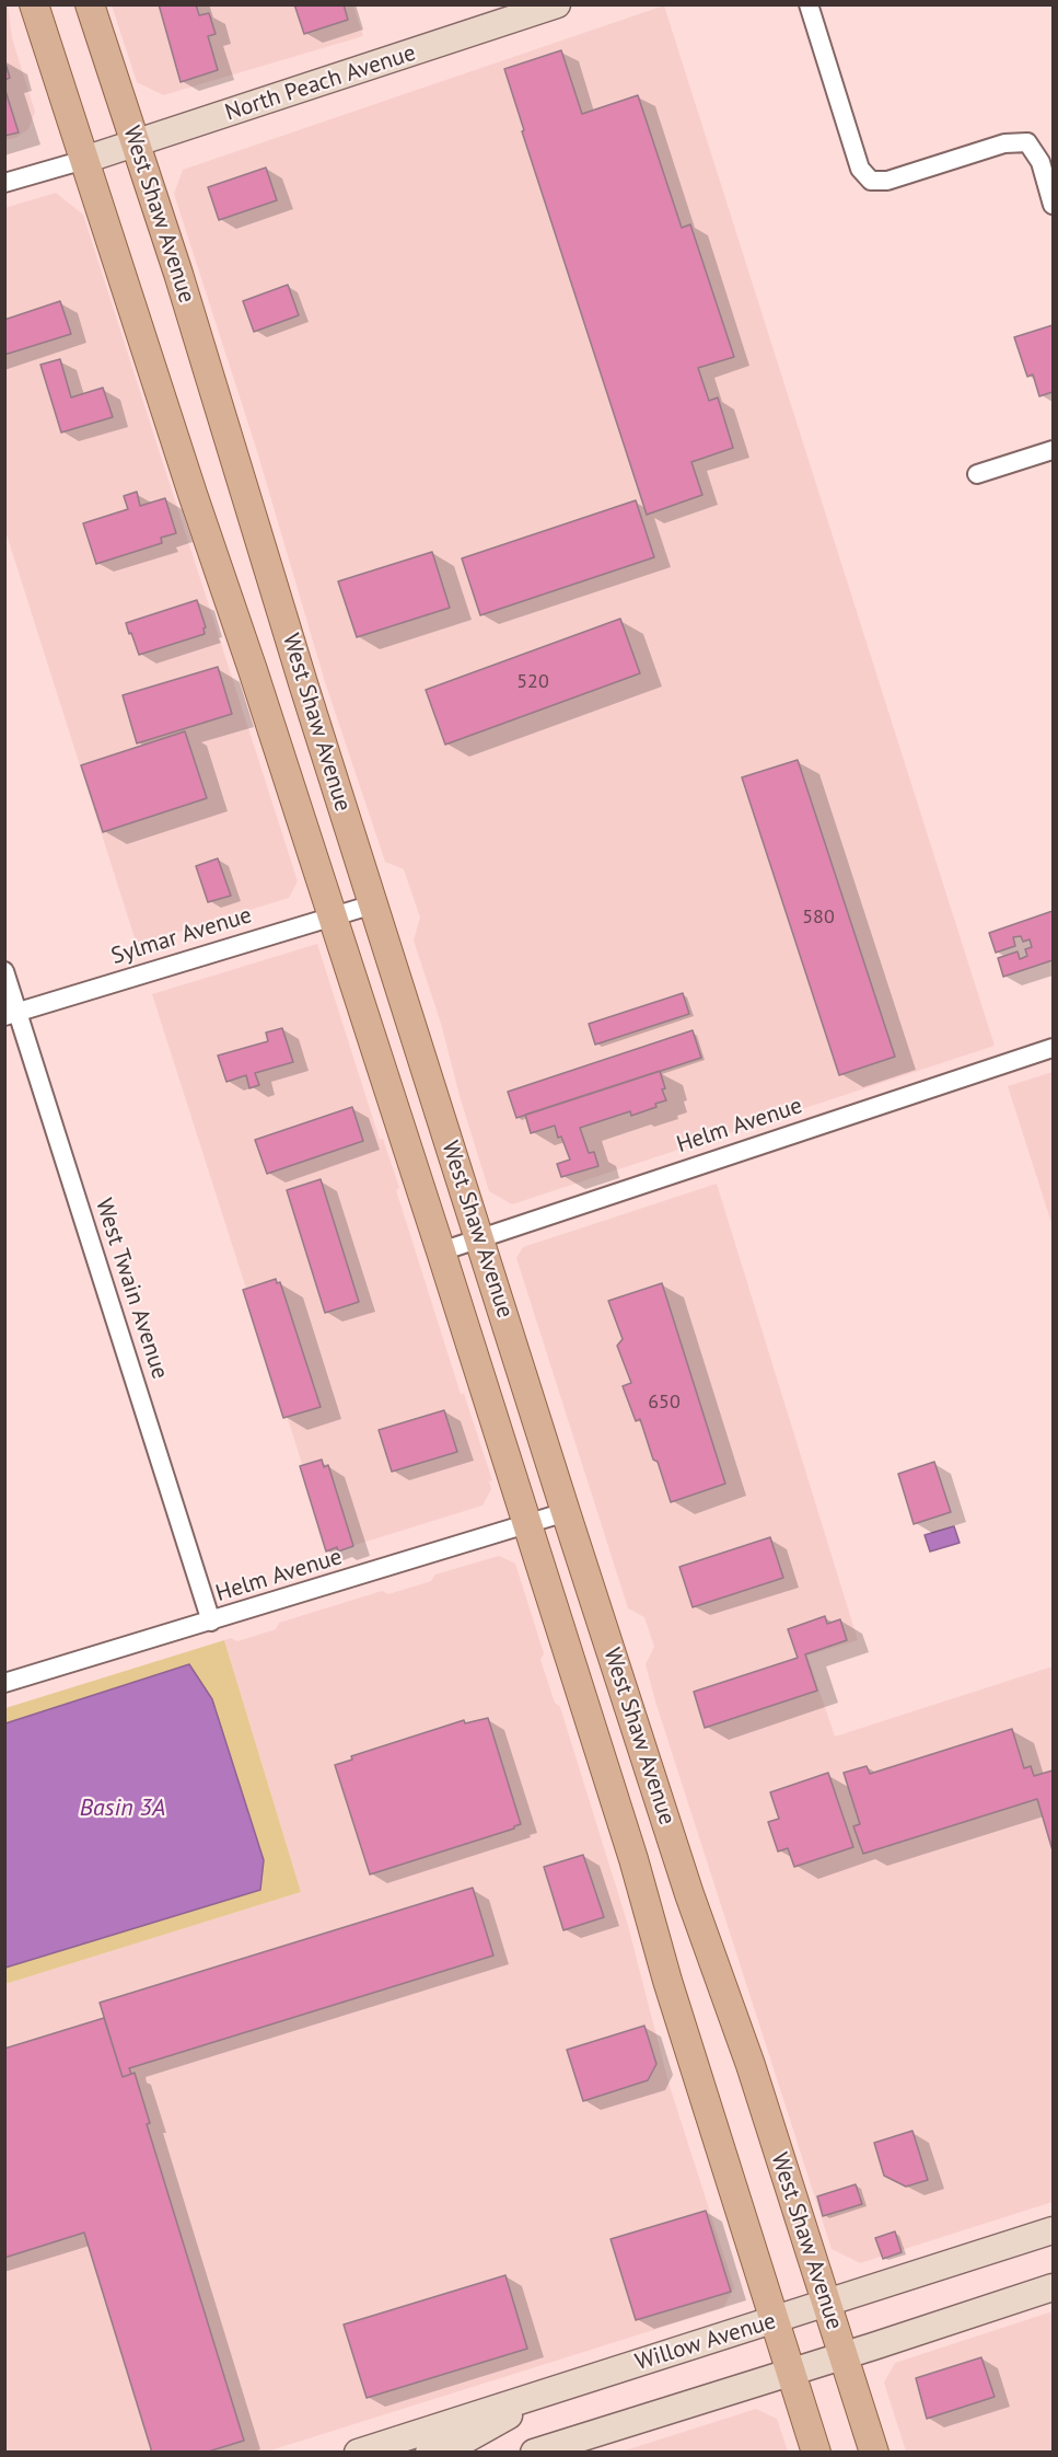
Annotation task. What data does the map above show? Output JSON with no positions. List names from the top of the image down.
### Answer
{
  "streets": {
    "main road": ["North Peach Avenue", "West Shaw Avenue", "Willow Avenue"],
    "street": ["Sylmar Avenue", "Helm Avenue", "West Twain Avenue"]
  },
  "crossings": [
    ["North Peach Avenue", "West Shaw Avenue"],
    ["West Shaw Avenue", "Sylmar Avenue"],
    ["West Shaw Avenue", "Helm Avenue"],
    ["West Shaw Avenue", "Willow Avenue"],
    ["Sylmar Avenue", "West Twain Avenue"],
    ["Helm Avenue", "West Twain Avenue"]
  ],
  "water": ["Basin 3A"],
  "house_numbers": ["520", "580", "650"]
}
